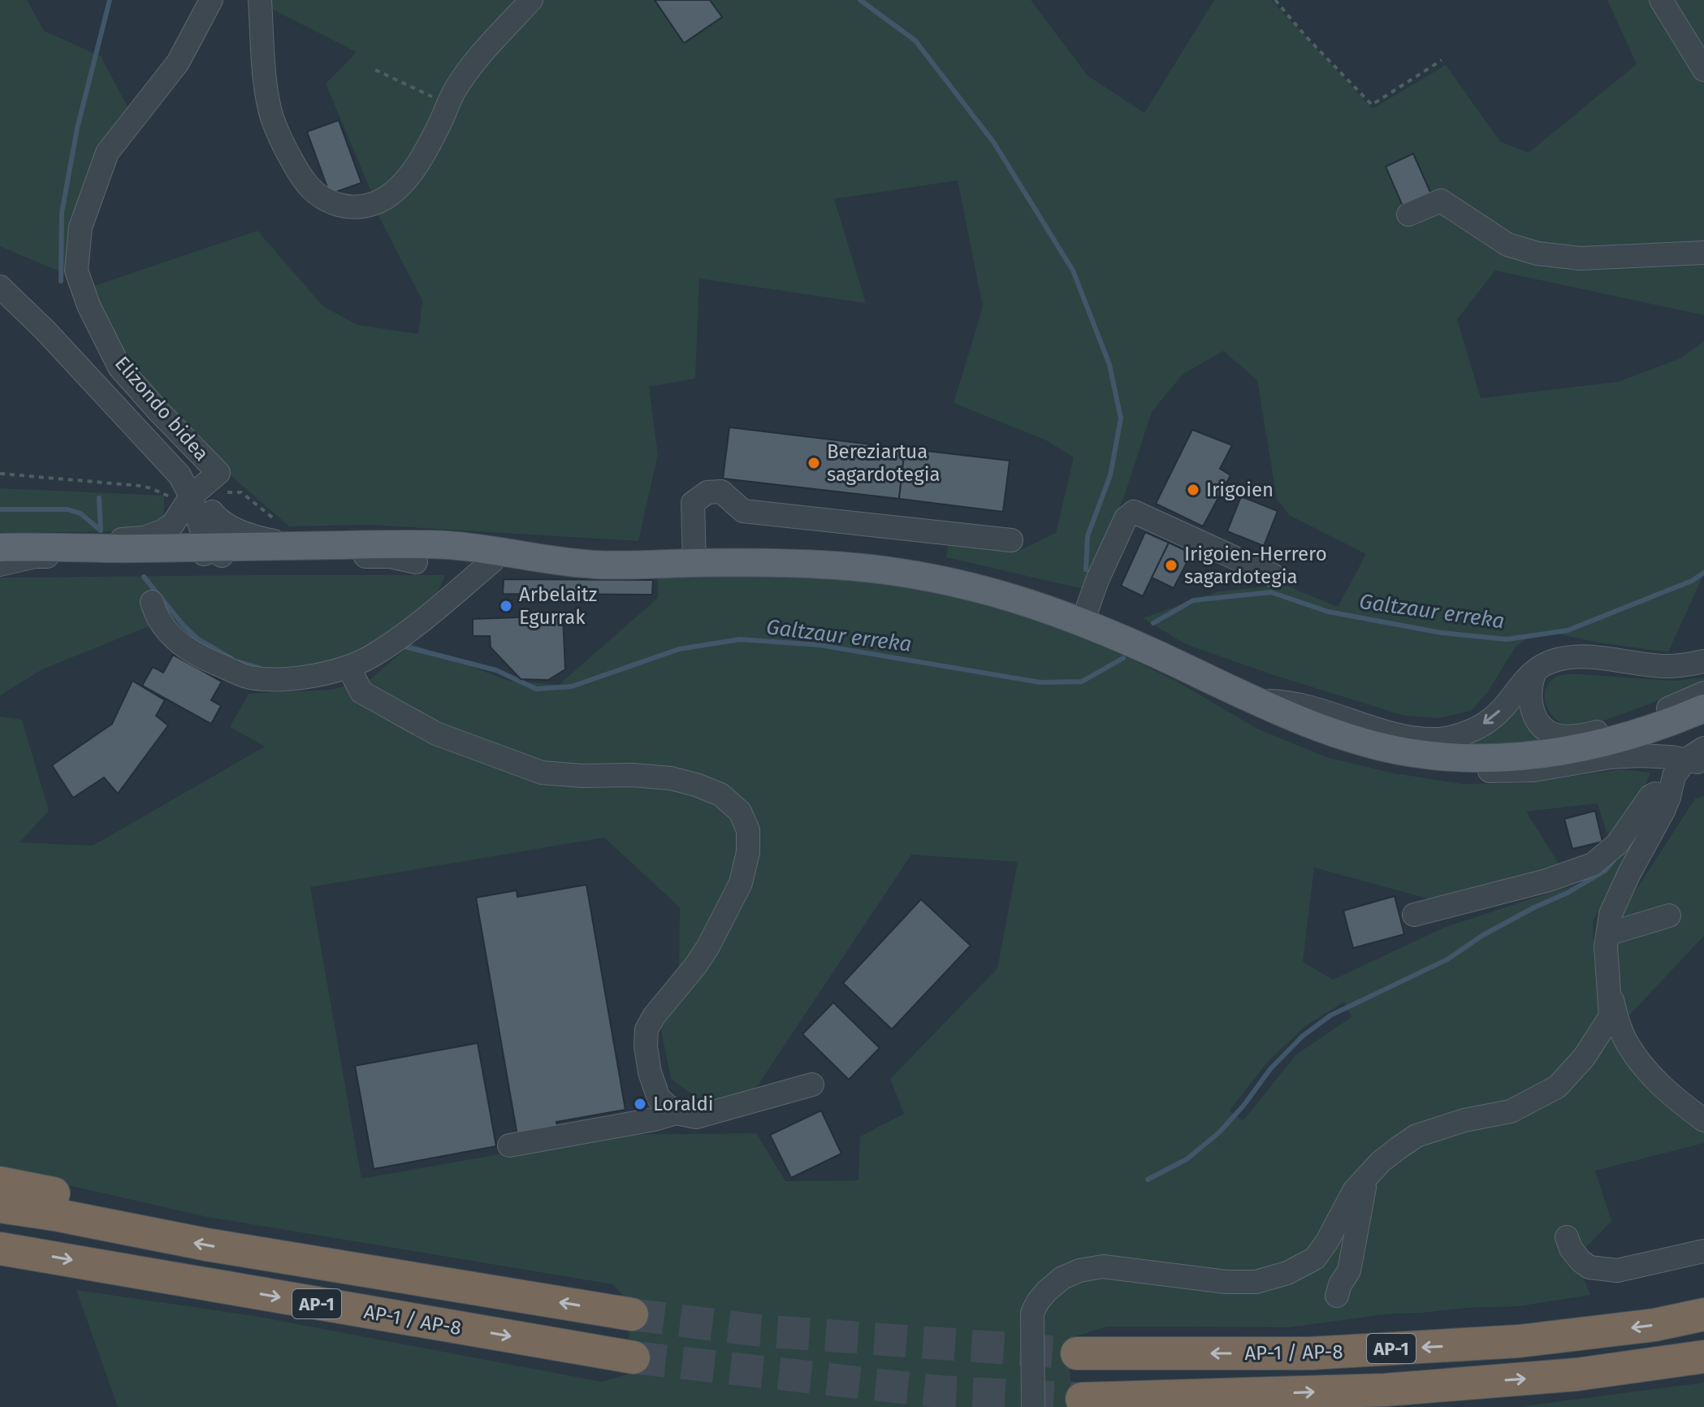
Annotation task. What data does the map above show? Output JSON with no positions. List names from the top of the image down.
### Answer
{
  "streets": {
    "highway": ["AP-1", "AP-1 / AP-8"],
    "street": ["Elizondo bidea"]
  },
  "water": ["Galtzaur erreka"],
  "places": [
    "Bereziartua sagardotegia",
    "Irigoien",
    "Irigoien-Herrero sagardotegia",
    "Arbelaitz Egurrak",
    "Loraldi"
  ]
}
